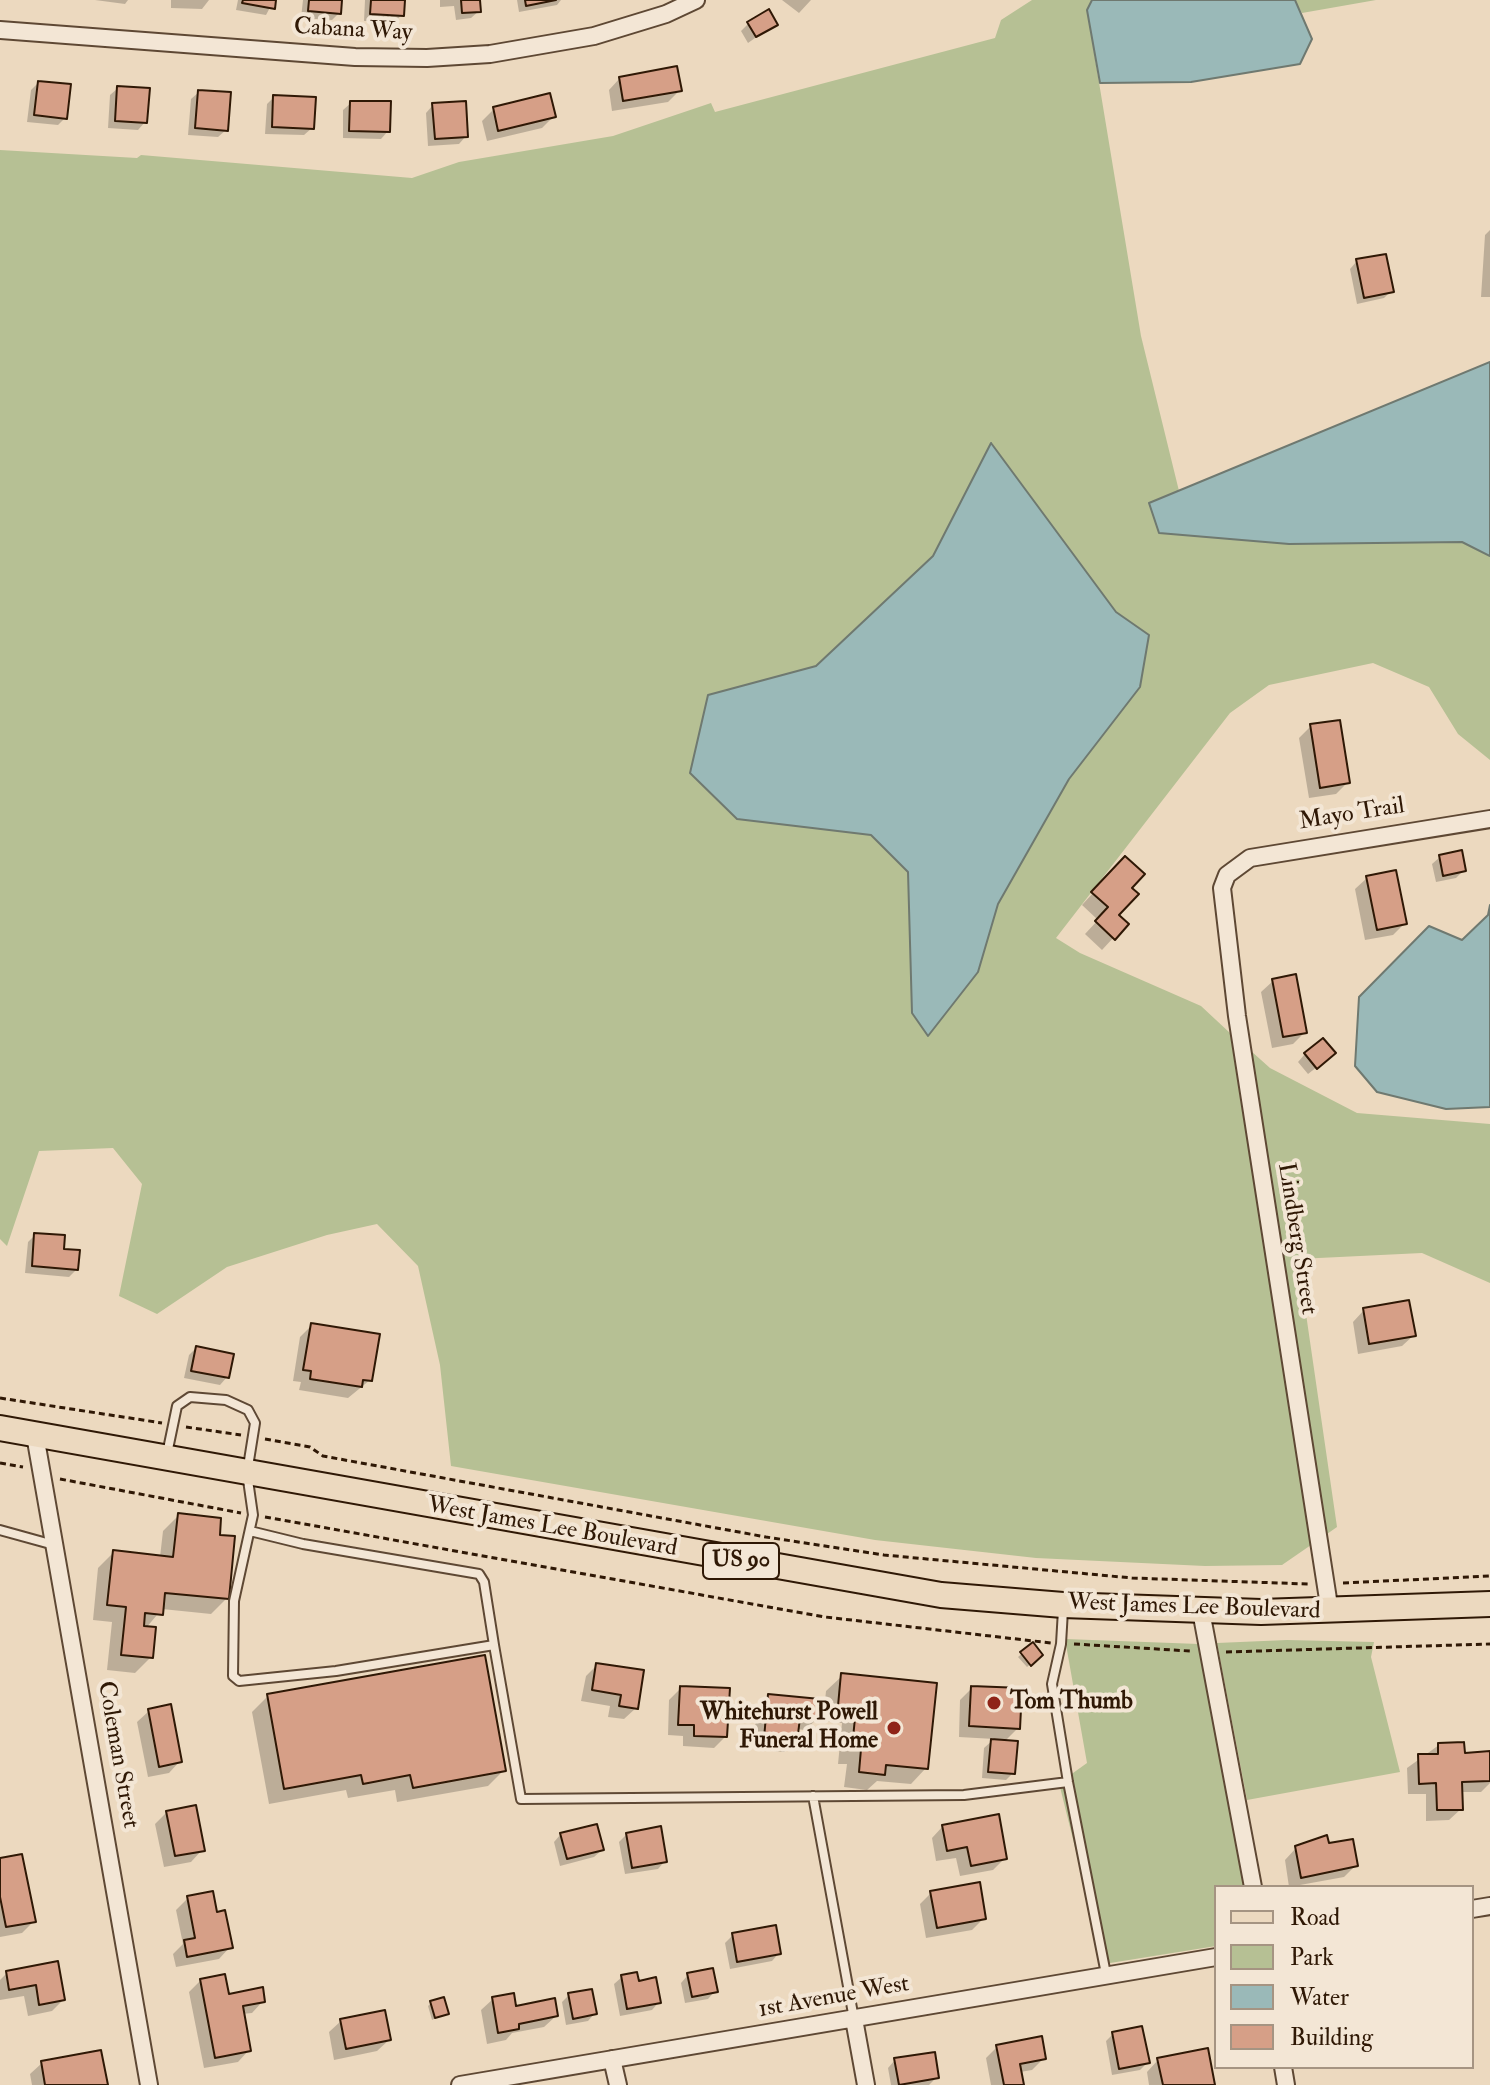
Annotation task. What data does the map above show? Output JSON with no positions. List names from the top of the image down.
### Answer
{
  "streets": {
    "main road": ["West James Lee Boulevard", "US 90"],
    "street": [
      "Cabana Way",
      "Mayo Trail",
      "Lindberg Street",
      "Coleman Street",
      "1st Avenue West"
    ]
  },
  "crossings": [
    ["Mayo Trail", "Lindberg Street"],
    ["Lindberg Street", "West James Lee Boulevard"],
    ["West James Lee Boulevard", "Coleman Street"]
  ],
  "places": ["Tom Thumb", "Whitehurst Powell Funeral Home"],
  "legend": [
    "Road",
    "Park",
    "Water",
    "Building"
  ]
}
